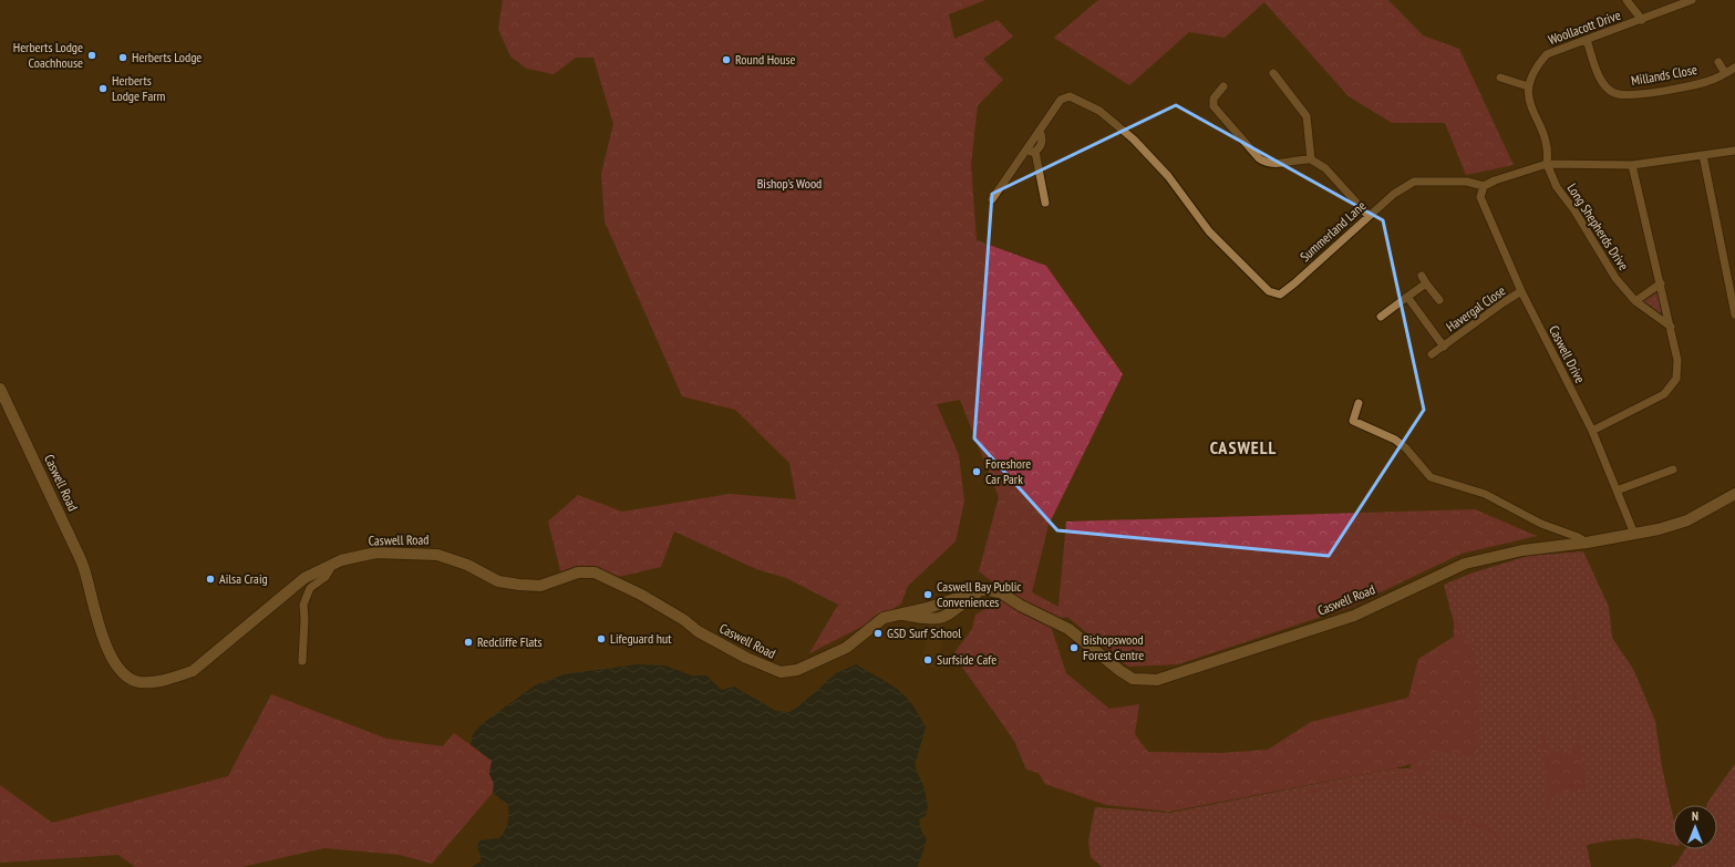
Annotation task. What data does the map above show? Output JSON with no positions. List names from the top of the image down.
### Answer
{
  "streets": {
    "street": [
      "Woollacott Drive",
      "Millands Close",
      "Long Shepherds Drive",
      "Summerland Lane",
      "Havergal Close",
      "Caswell Drive",
      "Caswell Road"
    ]
  },
  "crossings": [
    ["Woollacott Drive", "Millands Close"],
    ["Woollacott Drive", "Long Shepherds Drive"],
    ["Summerland Lane", "Caswell Drive"],
    ["Havergal Close", "Caswell Drive"],
    ["Caswell Drive", "Caswell Road"]
  ],
  "districts": ["CASWELL"],
  "parks": ["Bishop's Wood"],
  "places": [
    "Herberts Lodge Coachhouse",
    "Herberts Lodge",
    "Round House",
    "Herberts Lodge Farm",
    "Foreshore Car Park",
    "Ailsa Craig",
    "Caswell Bay Public Conveniences",
    "GSD Surf School",
    "Lifeguard hut",
    "Redcliffe Flats",
    "Bishopswood Forest Centre",
    "Surfside Cafe"
  ],
  "north": "top"
}
